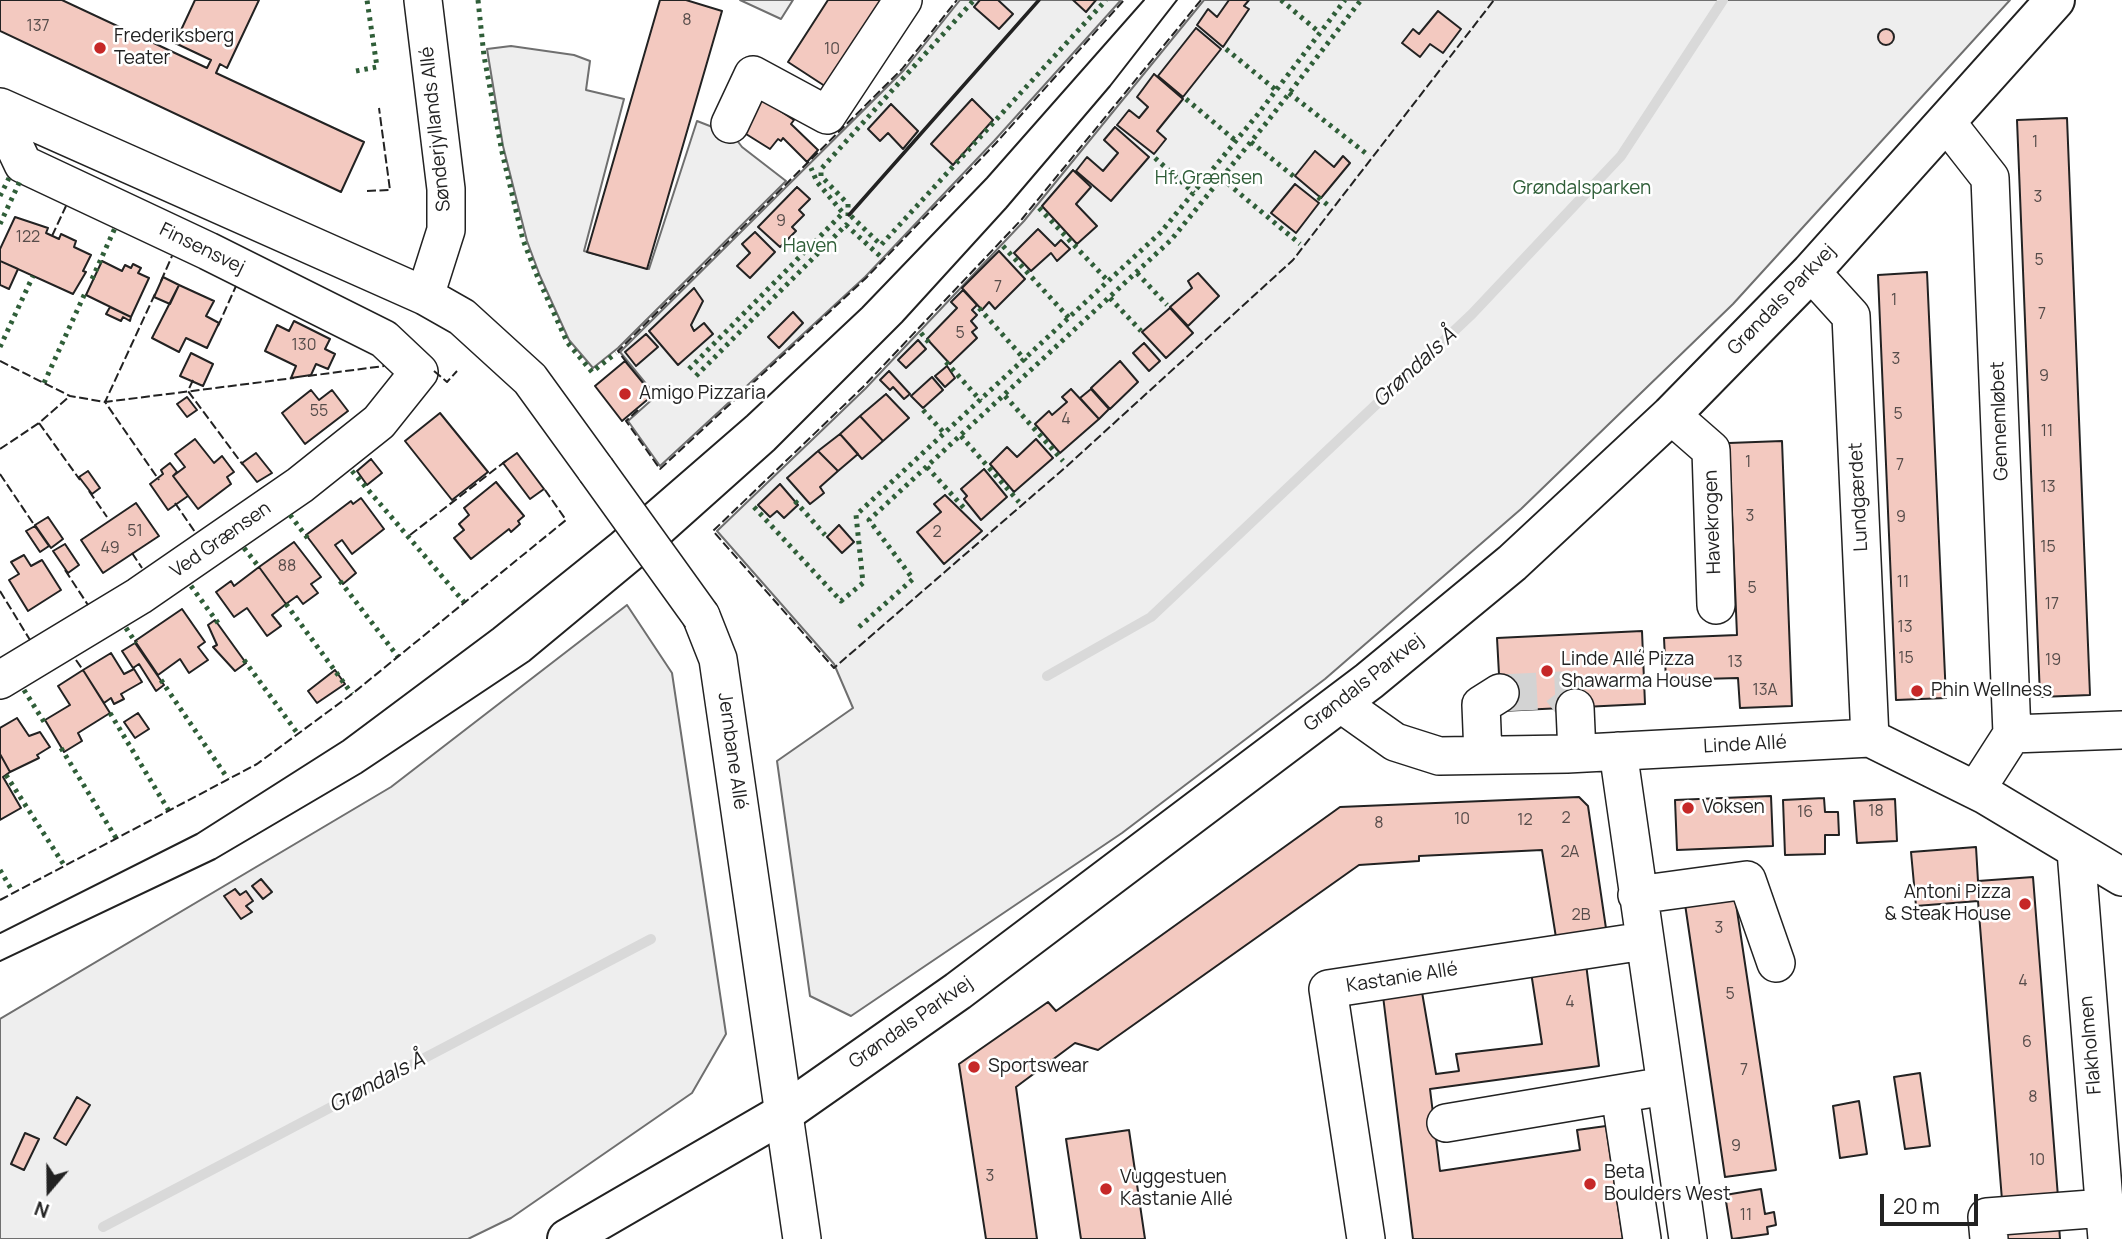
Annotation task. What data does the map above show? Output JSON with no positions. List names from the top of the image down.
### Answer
{
  "streets": {
    "main road": ["Grøndals Parkvej"],
    "street": [
      "Sønderjyllands Allé",
      "Finsensvej",
      "Gennemløbet",
      "Lundgærdet",
      "Havekrogen",
      "Ved Grænsen",
      "Linde Allé",
      "Jernbane Allé",
      "Kastanie Allé",
      "Flakholmen"
    ]
  },
  "crossings": [
    ["Sønderjyllands Allé", "Finsensvej"],
    ["Finsensvej", "Ved Grænsen"],
    ["Finsensvej", "Jernbane Allé"],
    ["Grøndals Parkvej", "Gennemløbet"],
    ["Grøndals Parkvej", "Lundgærdet"],
    ["Grøndals Parkvej", "Havekrogen"],
    ["Grøndals Parkvej", "Linde Allé"],
    ["Grøndals Parkvej", "Jernbane Allé"],
    ["Lundgærdet", "Linde Allé"],
    ["Linde Allé", "Flakholmen"]
  ],
  "water": ["Grøndals Å"],
  "parks": ["Hf. Grænsen", "Grøndalsparken", "Haven"],
  "places": [
    "Frederiksberg Teater",
    "Amigo Pizzaria",
    "Linde Allé Pizza Shawarma House",
    "Phin Wellness",
    "Voksen",
    "Antoni Pizza & Steak House",
    "Sportswear",
    "Beta Boulders West",
    "Vuggestuen Kastanie Allé"
  ],
  "house_numbers": [
    "8",
    "137",
    "10",
    "1",
    "3",
    "9",
    "122",
    "5",
    "7",
    "1",
    "7",
    "5",
    "130",
    "3",
    "9",
    "55",
    "5",
    "4",
    "11",
    "1",
    "7",
    "13",
    "3",
    "9",
    "51",
    "2",
    "15",
    "49",
    "88",
    "11",
    "5",
    "17",
    "13",
    "15",
    "19",
    "13",
    "13A",
    "18",
    "16",
    "2",
    "10",
    "12",
    "8",
    "2A",
    "2B",
    "3",
    "4",
    "5",
    "4",
    "6",
    "7",
    "8",
    "9",
    "10",
    "3",
    "11"
  ],
  "scale_bar": "20 m",
  "north": "bottom"
}
